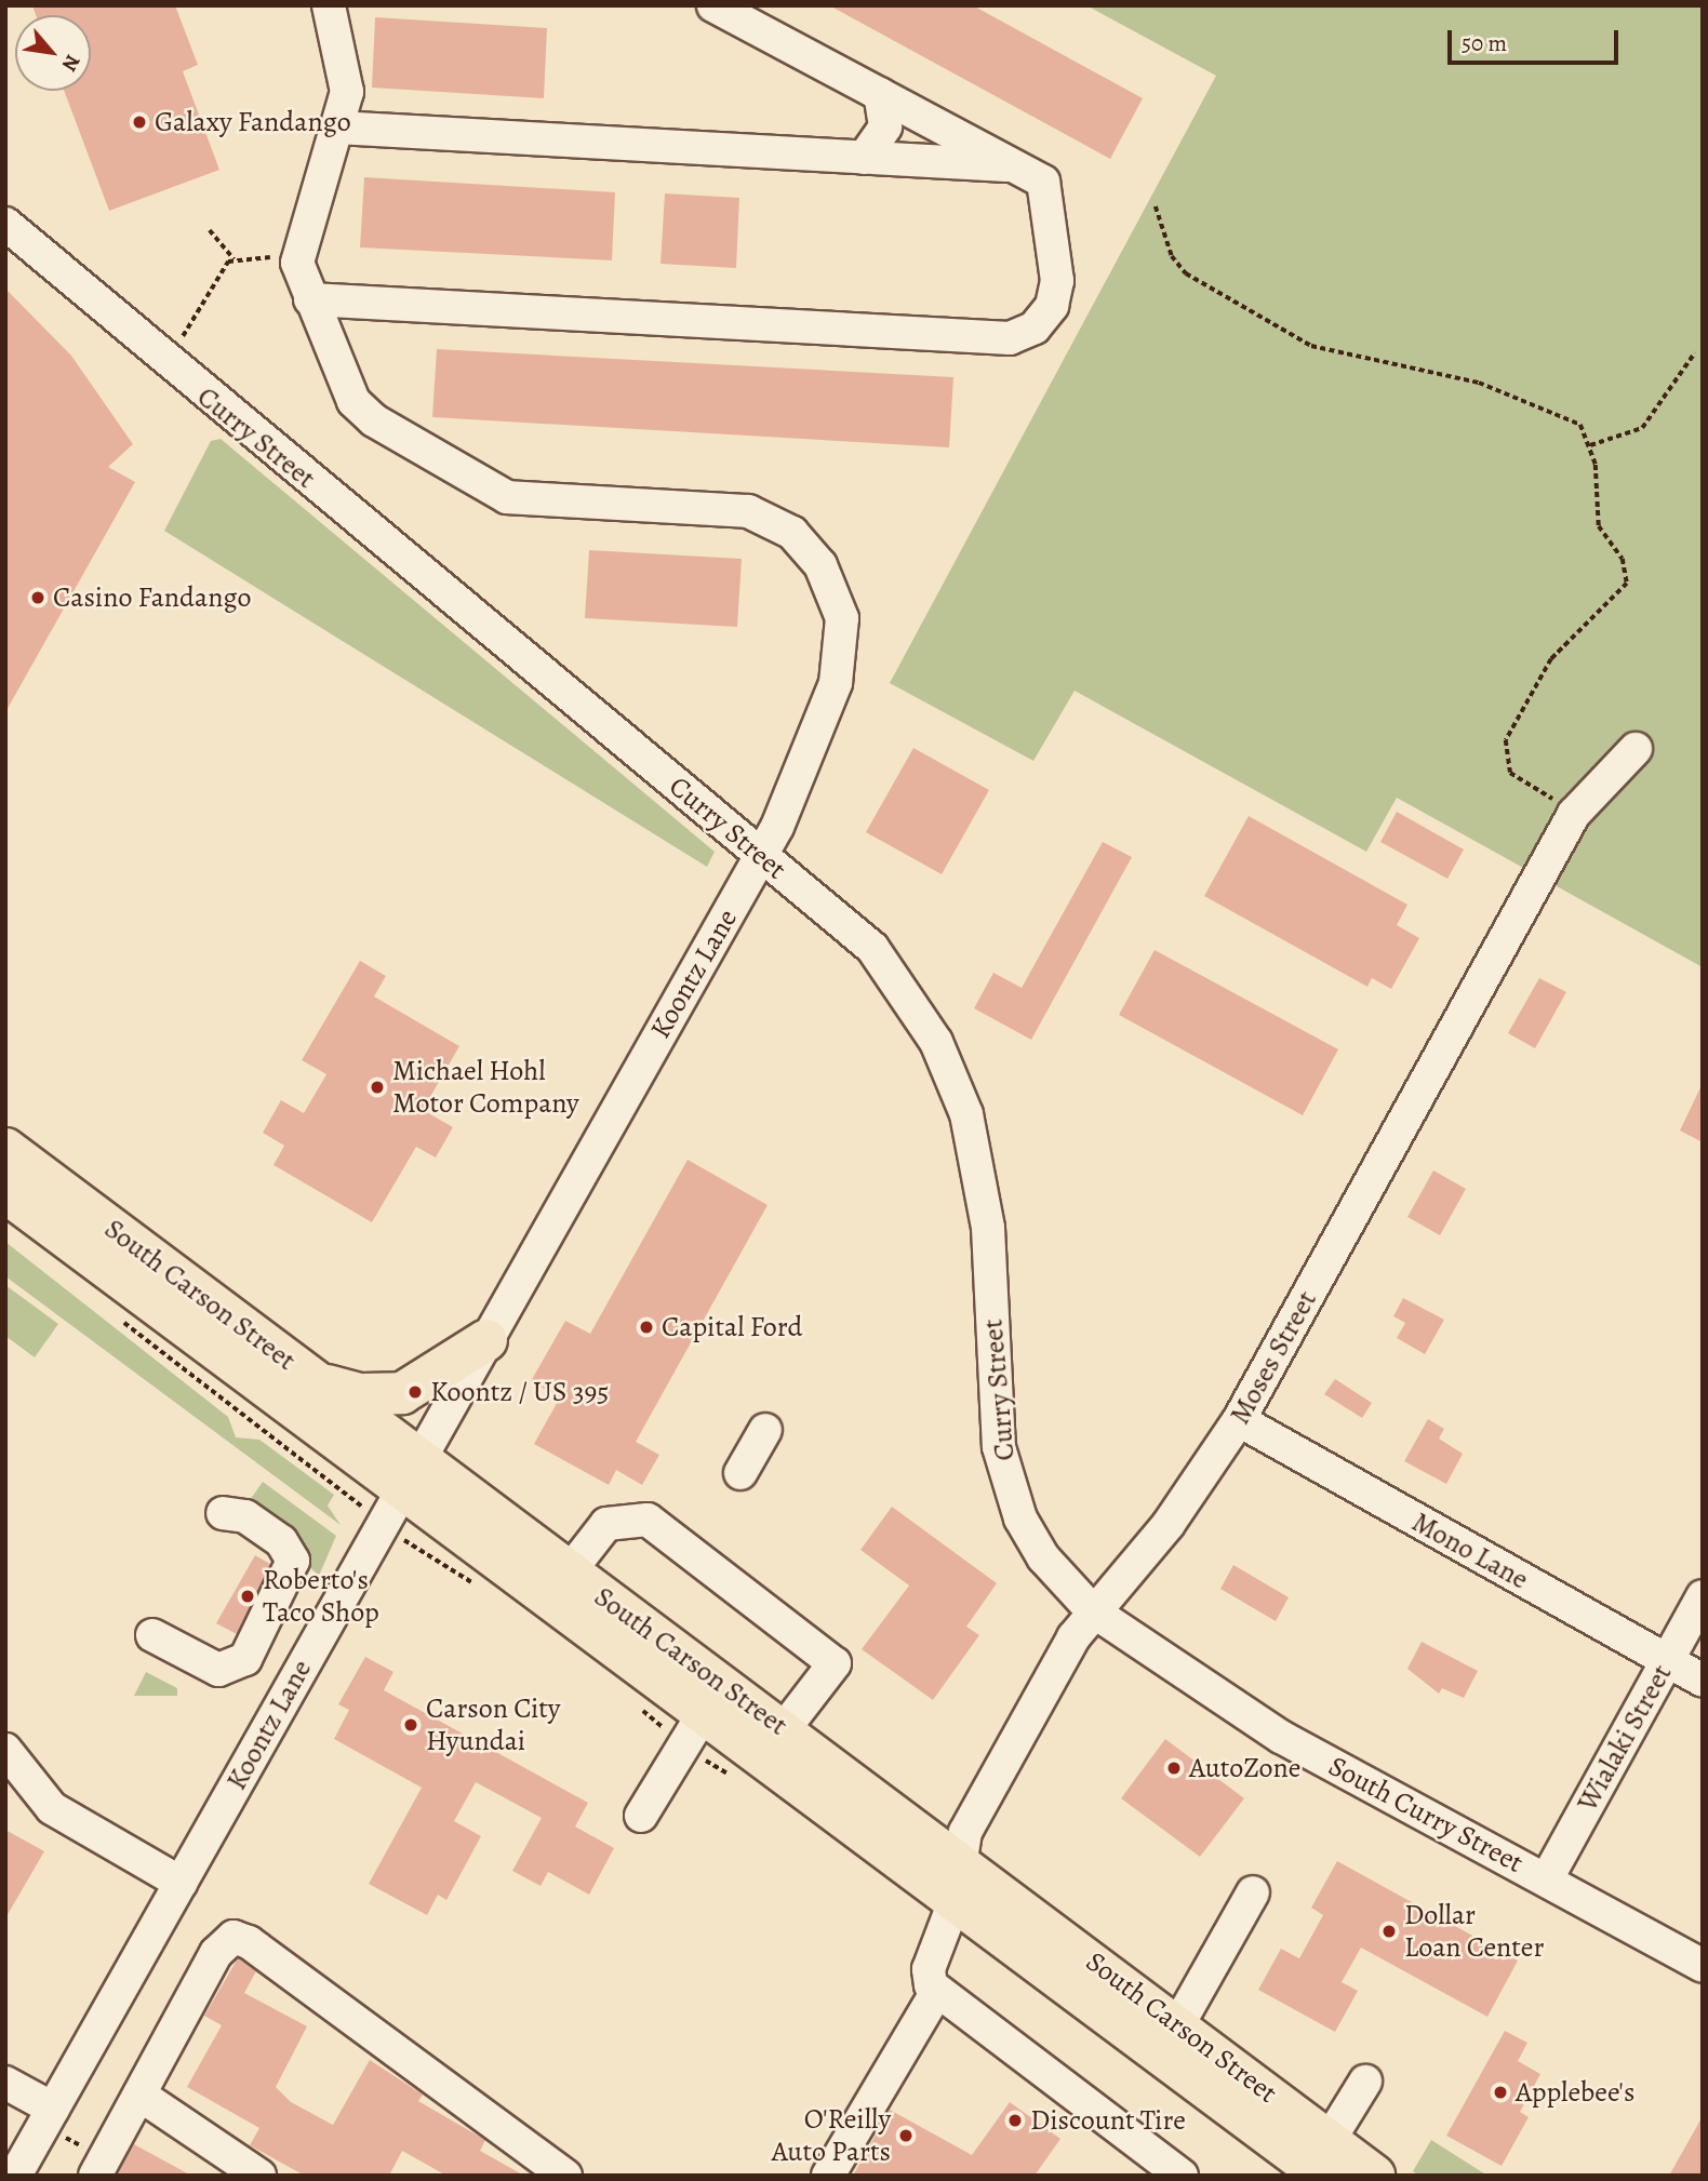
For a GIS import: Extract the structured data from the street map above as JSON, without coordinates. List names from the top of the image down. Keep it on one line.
{"streets":{"main road":["South Carson Street"],"street":["Curry Street","Koontz Lane","Moses Street","Mono Lane","Wialaki Street","South Curry Street"]},"crossings":[["Curry Street","Koontz Lane"],["Curry Street","South Curry Street"],["Koontz Lane","South Carson Street"],["South Carson Street","Moses Street"],["Moses Street","Mono Lane"],["Moses Street","South Curry Street"],["Mono Lane","Wialaki Street"],["Wialaki Street","South Curry Street"]],"places":["Galaxy Fandango","Casino Fandango","Michael Hohl Motor Company","Capital Ford","Koontz / US 395","Roberto's Taco Shop","Carson City Hyundai","AutoZone","Dollar Loan Center","Applebee's","Discount Tire","O'Reilly Auto Parts"],"scale_bar":"50 m","north":"bottom right"}
